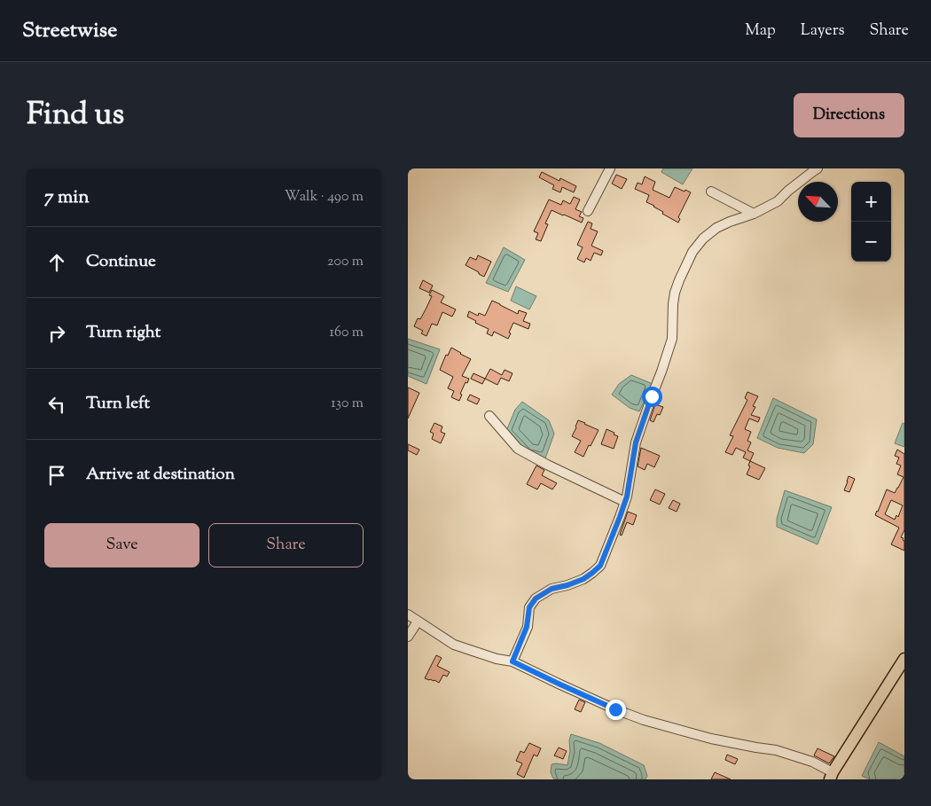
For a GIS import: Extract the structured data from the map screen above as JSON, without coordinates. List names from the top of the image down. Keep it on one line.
{"north":"top left","page":{"header":"Streetwise","nav":["Map","Layers","Share"],"title":"Find us","buttons":["Directions",["Save","Share"]],"heading":["7 min","Walk · 490 m"],"map_buttons":["+","−"],"list":[["Continue","200 m"],["Turn right","160 m"],["Turn left","130 m"],"Arrive at destination"]}}
